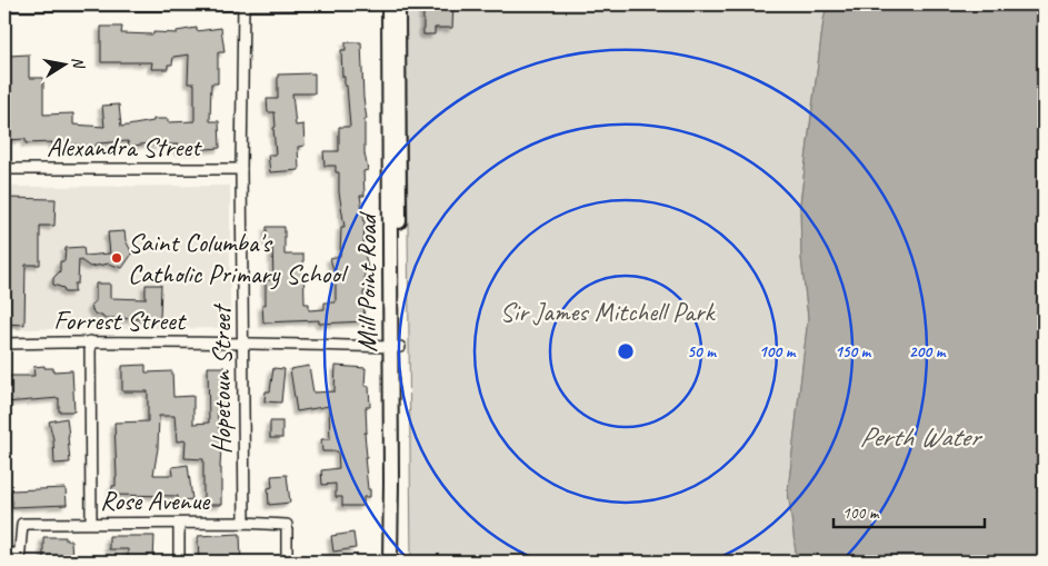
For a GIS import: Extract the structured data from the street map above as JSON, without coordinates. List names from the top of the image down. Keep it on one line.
{"streets":{"main road":["Mill Point Road"],"street":["Alexandra Street","Forrest Street","Hopetoun Street","Rose Avenue"]},"crossings":[["Alexandra Street","Hopetoun Street"],["Mill Point Road","Forrest Street"],["Forrest Street","Hopetoun Street"],["Hopetoun Street","Rose Avenue"]],"water":["Perth Water"],"parks":["Sir James Mitchell Park"],"places":["Saint Columba's Catholic Primary School"],"scale_bar":"100 m","north":"right","rings":["50 m","100 m","150 m","200 m"]}
